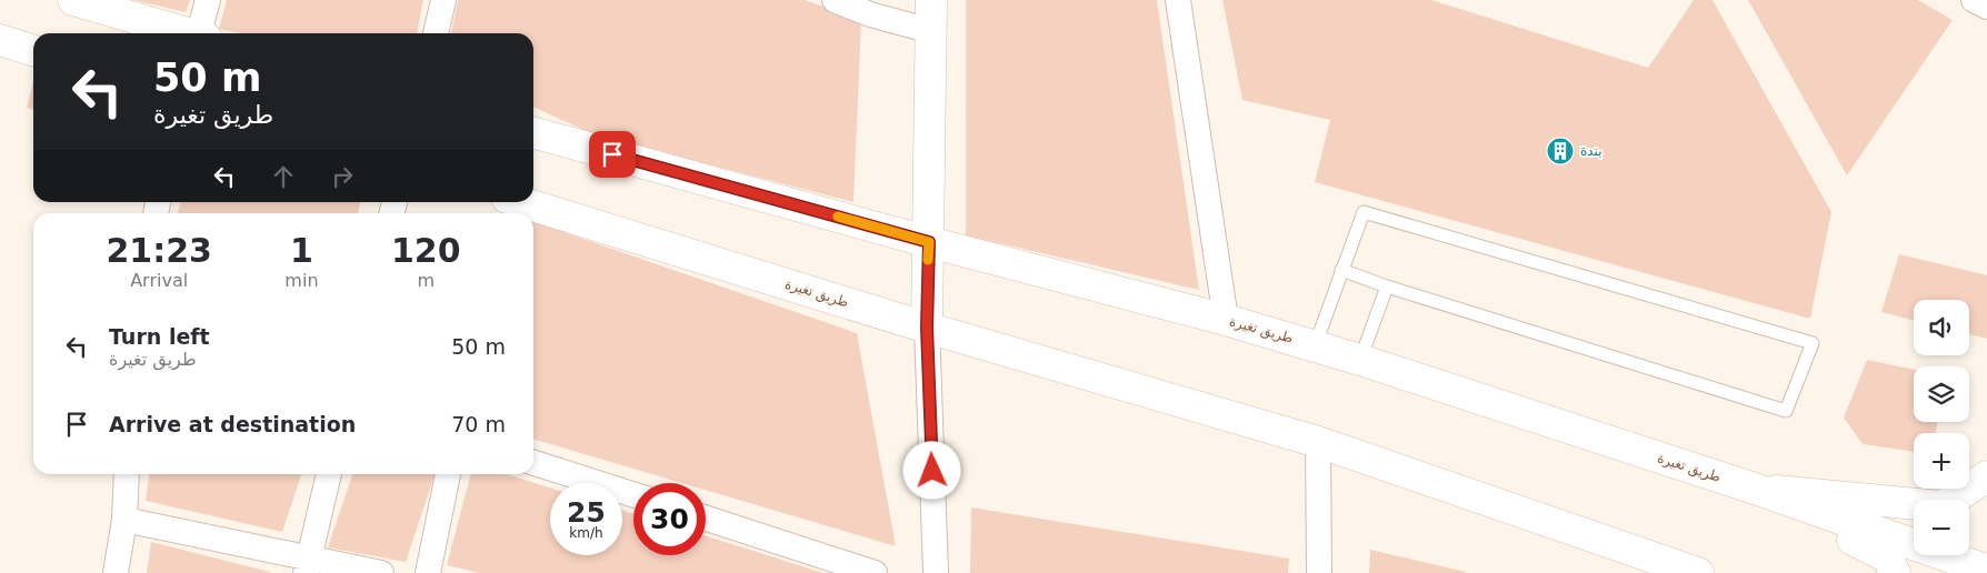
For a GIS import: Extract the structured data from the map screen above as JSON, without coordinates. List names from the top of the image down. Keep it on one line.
{"streets":{"main road":["طريق تغيرة"]},"places":{"building":["بندة"]},"page":{"turn":["50 m","طريق تغيرة"],"eta":["21:23","Arrival","1","min","120","m"],"map_buttons":["+","−"],"list":[{"name":"Turn left","note":"طريق تغيرة","value":"50 m"},{"name":"Arrive at destination","value":"70 m"}],"speed":"25 km/h","limit":"30"}}
